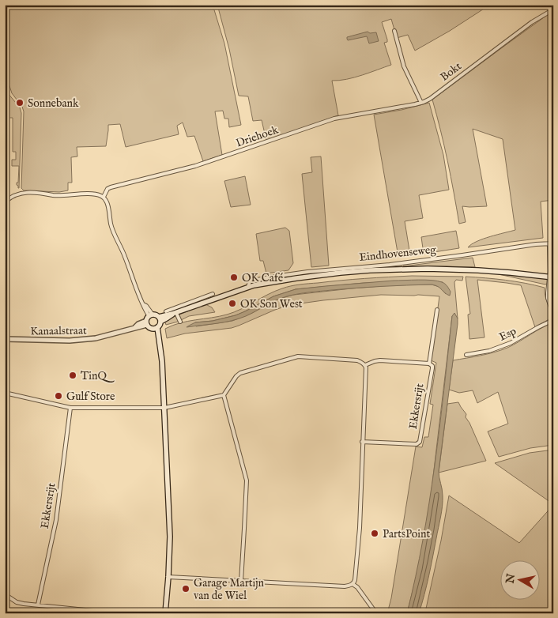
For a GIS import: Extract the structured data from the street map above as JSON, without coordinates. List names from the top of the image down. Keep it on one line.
{"streets":{"main road":["Eindhovenseweg"],"street":["Bokt","Driehoek","Kanaalstraat","Esp","Ekkersrijt"]},"crossings":[["Bokt","Driehoek"],["Eindhovenseweg","Kanaalstraat"]],"places":["Sonnebank","OK Café","OK Son West","TinQ","Gulf Store","PartsPoint","Garage Martijn van de Wiel"],"north":"left"}
